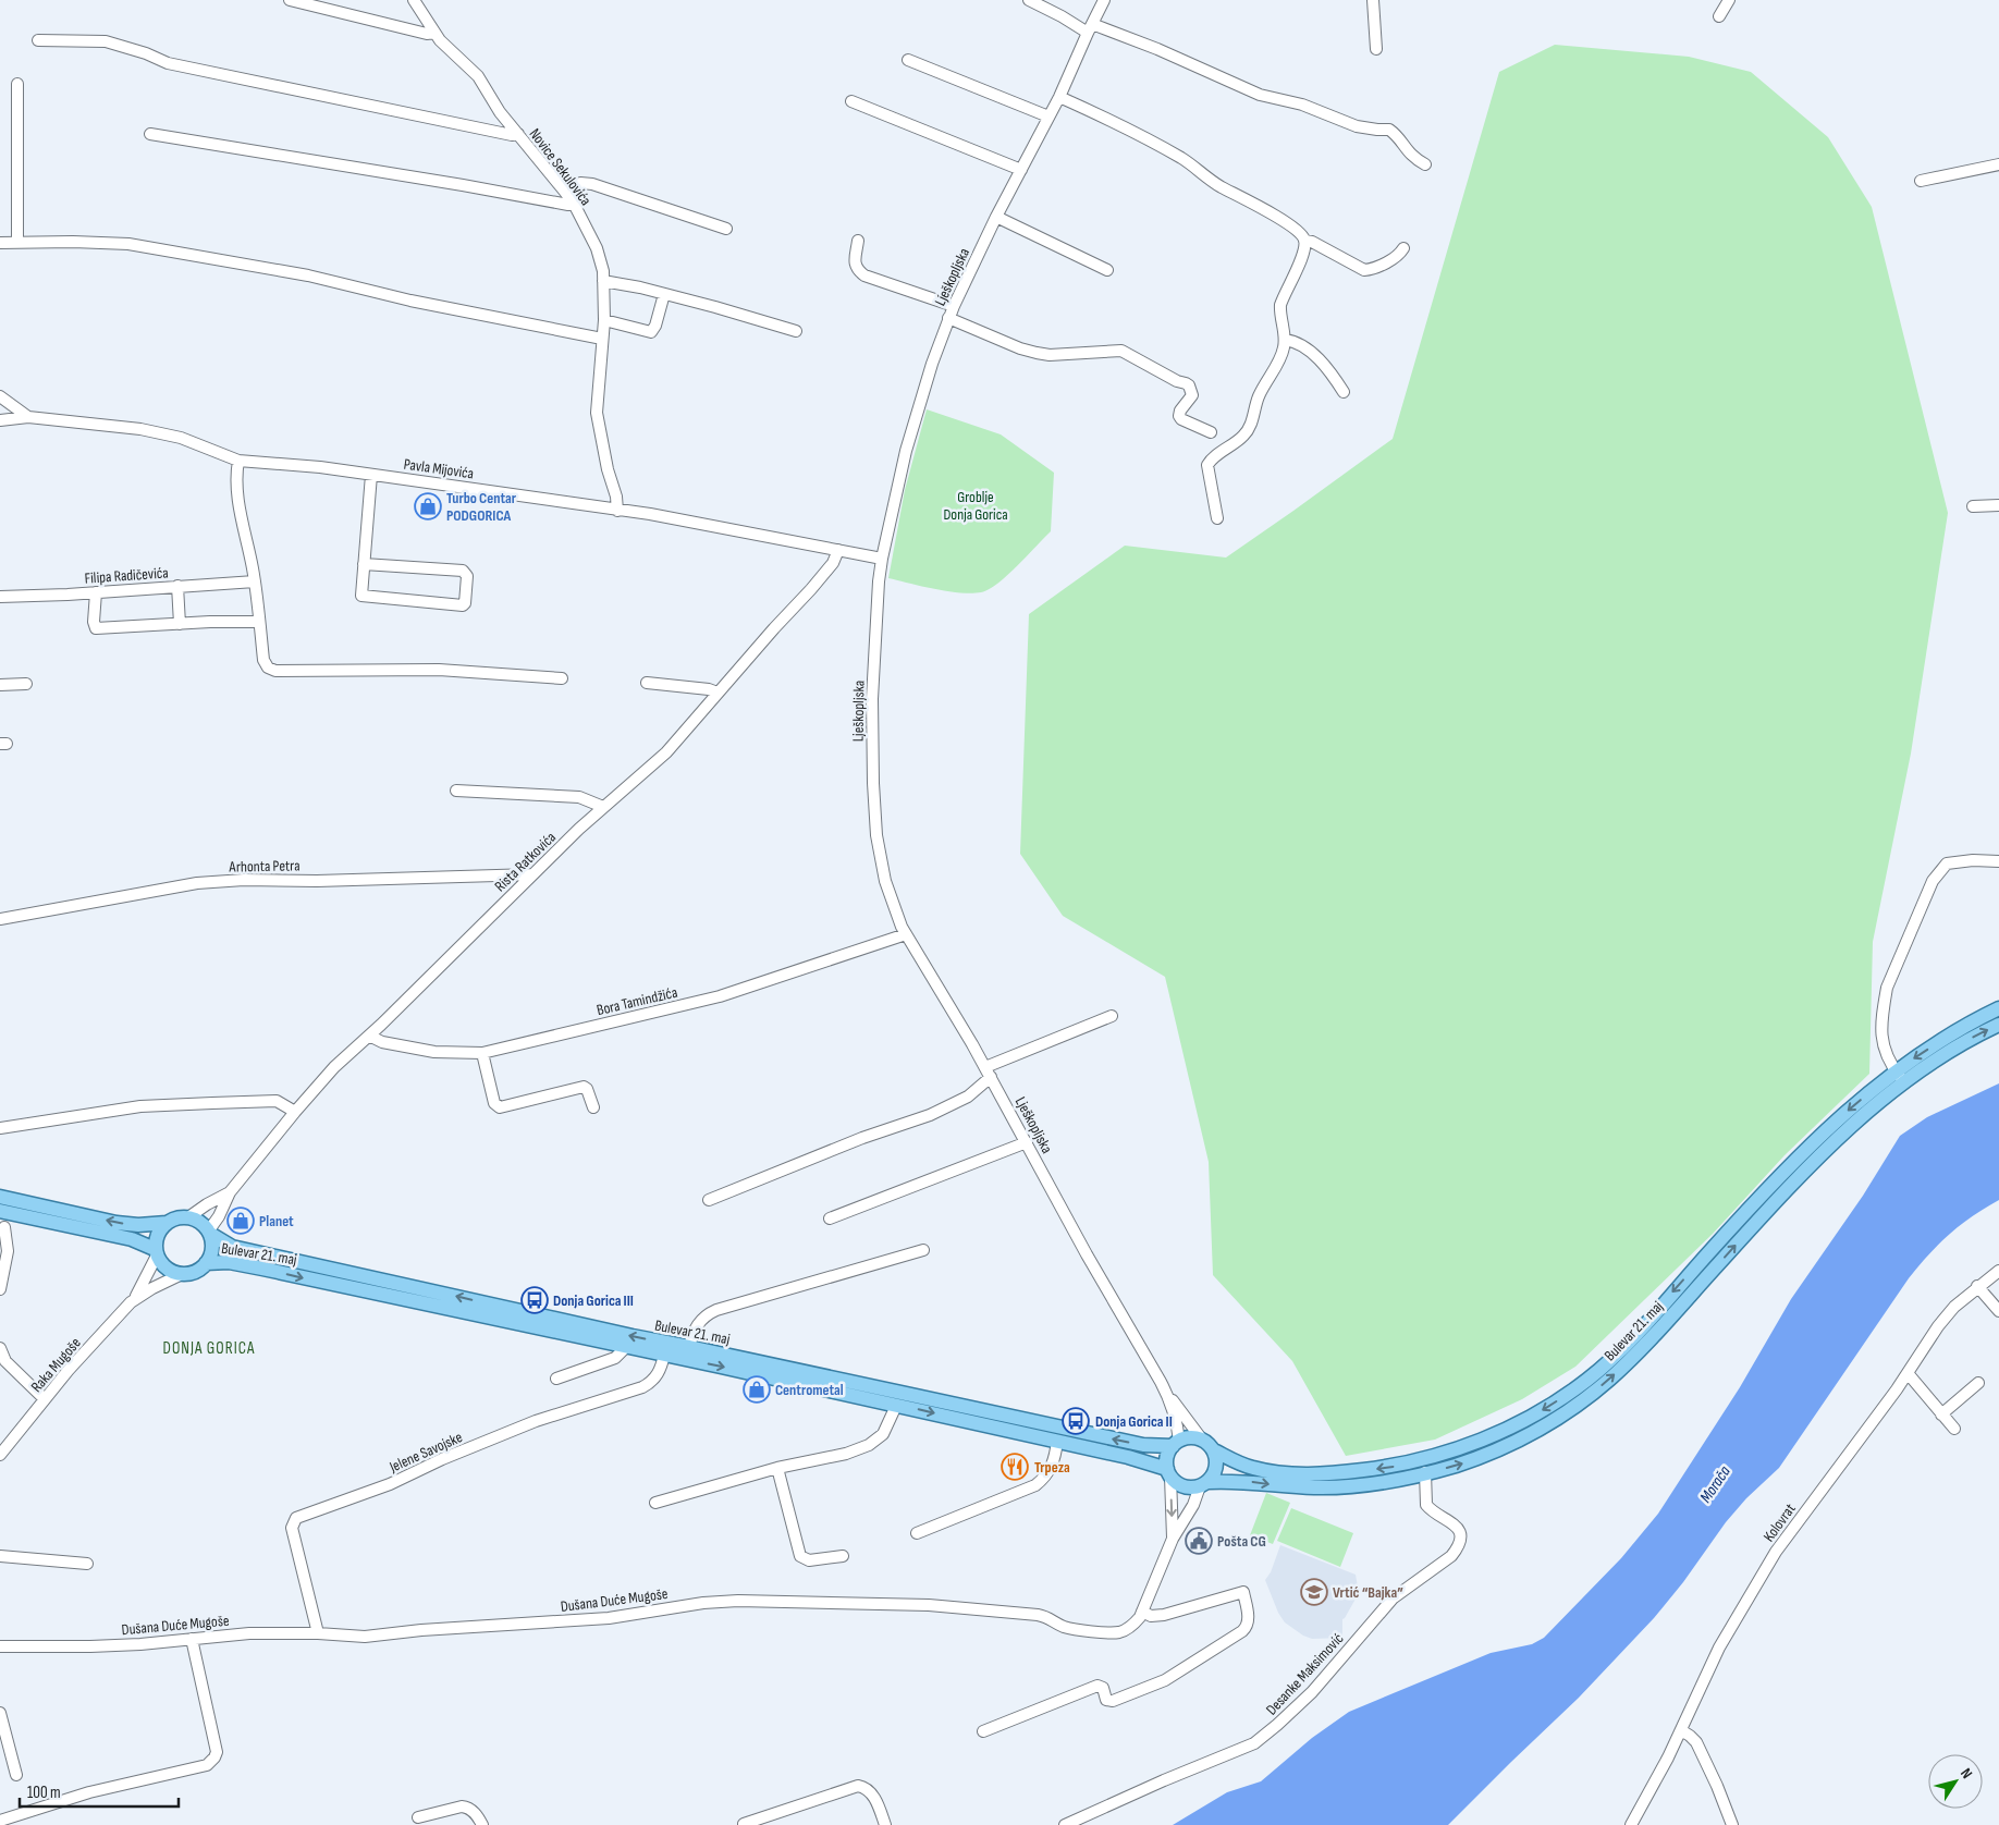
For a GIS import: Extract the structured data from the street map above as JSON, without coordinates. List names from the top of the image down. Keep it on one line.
{"streets":{"main road":["Bulevar 21. maj"],"street":["Novice Sekulovića","Lješkopljska","Pavla Mijovića","Filipa Radičevića","Rista Ratkovića","Arhonta Petra","Bora Tamindžića","Raka Mugoše","Jelene Savojske","Kolovrat","Dušana Duće Mugoše","Desanke Maksimović"]},"crossings":[["Novice Sekulovića","Pavla Mijovića"],["Lješkopljska","Pavla Mijovića"],["Lješkopljska","Bora Tamindžića"],["Lješkopljska","Bulevar 21. maj"],["Lješkopljska","Dušana Duće Mugoše"],["Pavla Mijovića","Rista Ratkovića"],["Rista Ratkovića","Arhonta Petra"],["Rista Ratkovića","Bora Tamindžića"],["Rista Ratkovića","Bulevar 21. maj"],["Rista Ratkovića","Raka Mugoše"],["Bulevar 21. maj","Raka Mugoše"],["Bulevar 21. maj","Jelene Savojske"],["Bulevar 21. maj","Dušana Duće Mugoše"],["Bulevar 21. maj","Desanke Maksimović"],["Jelene Savojske","Dušana Duće Mugoše"]],"districts":["DONJA GORICA"],"water":["Morača"],"parks":["Groblje Donja Gorica"],"places":{"shop":["Turbo Centar PODGORICA","Planet","Centrometal"],"bus stop":["Donja Gorica III","Donja Gorica II"],"restaurant":["Trpeza"],"public building":["Pošta CG"],"school or university":["Vrtić “Bajka”"]},"scale_bar":"100 m","north":"top right"}
